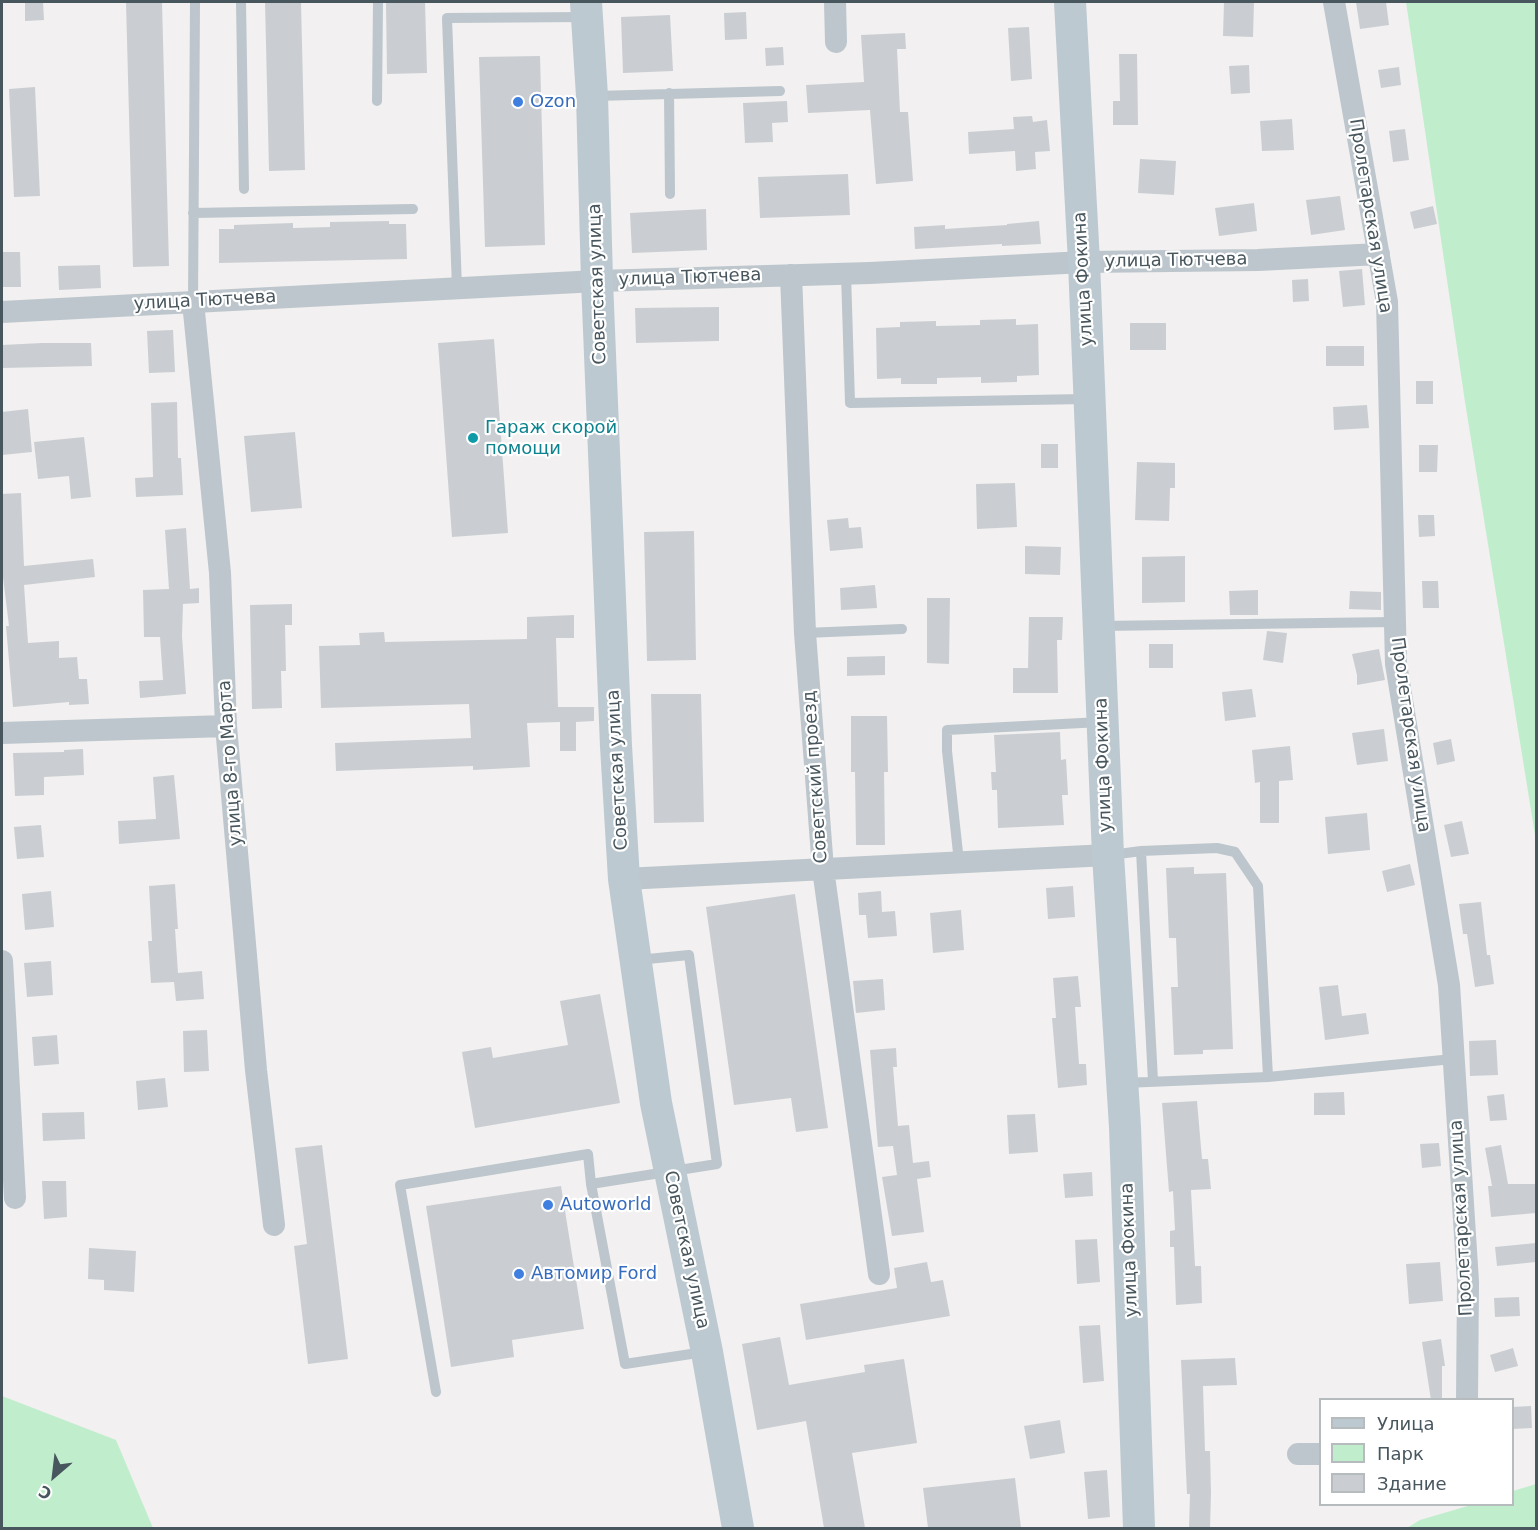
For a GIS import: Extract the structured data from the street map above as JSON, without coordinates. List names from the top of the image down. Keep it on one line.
{"streets":{"main road":["улица Фокина","Советская улица"],"street":["Пролетарская улица","улица Тютчева","улица 8-го Марта","Советский проезд"]},"crossings":[["Пролетарская улица","улица Тютчева"],["улица Тютчева","улица Фокина"],["улица Тютчева","Советская улица"],["улица Тютчева","улица 8-го Марта"],["улица Тютчева","Советский проезд"]],"places":["Ozon","Гараж скорой помощи","Autoworld","Автомир Ford"],"legend":["Улица","Парк","Здание"],"north":"bottom left"}
